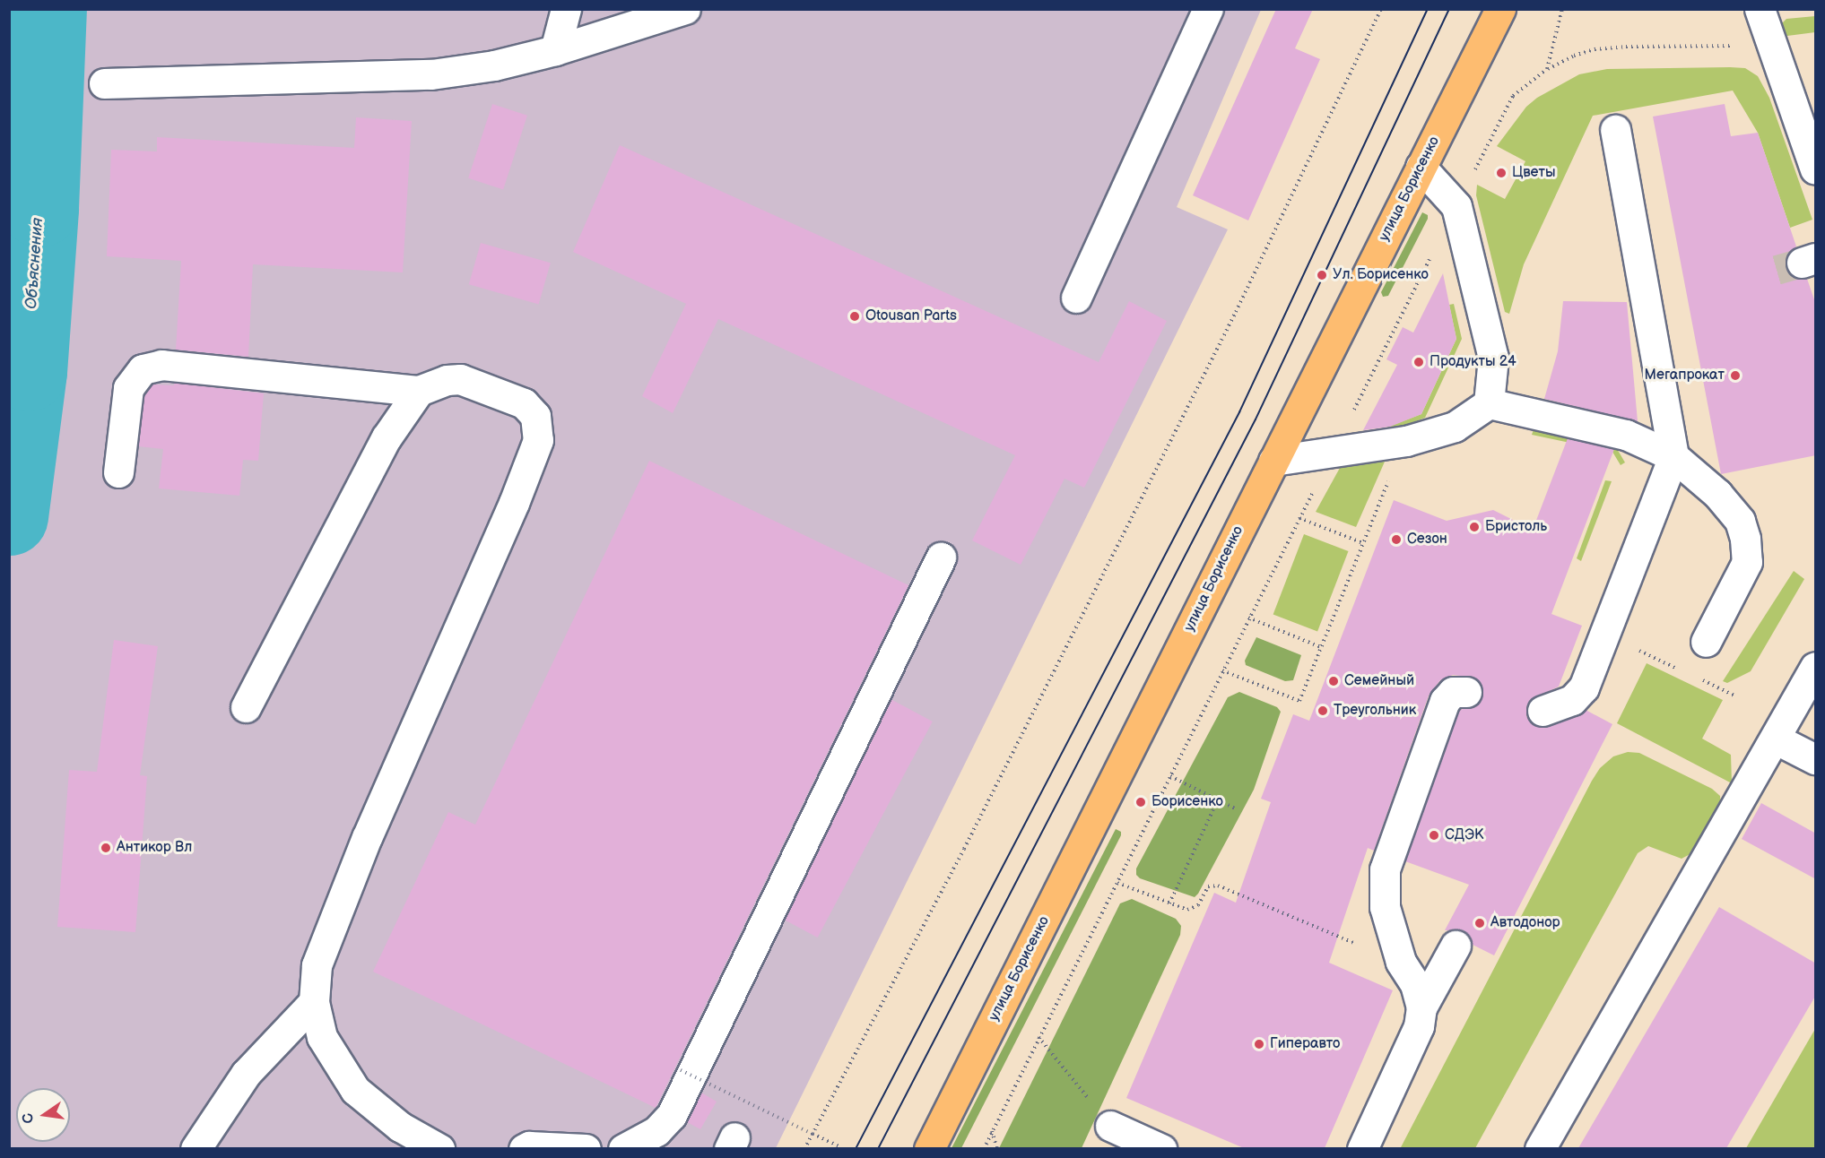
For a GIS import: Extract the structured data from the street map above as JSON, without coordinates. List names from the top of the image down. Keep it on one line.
{"streets":{"main road":["улица Борисенко"]},"water":["Объяснения"],"places":["Цветы","Ул. Борисенко","Otousan Parts","Продукты 24","Мегапрокат","Бристоль","Сезон","Семейный","Треугольник","Борисенко","СДЭК","Антикор Вл","Автодонор","Гиперавто"],"north":"left"}
